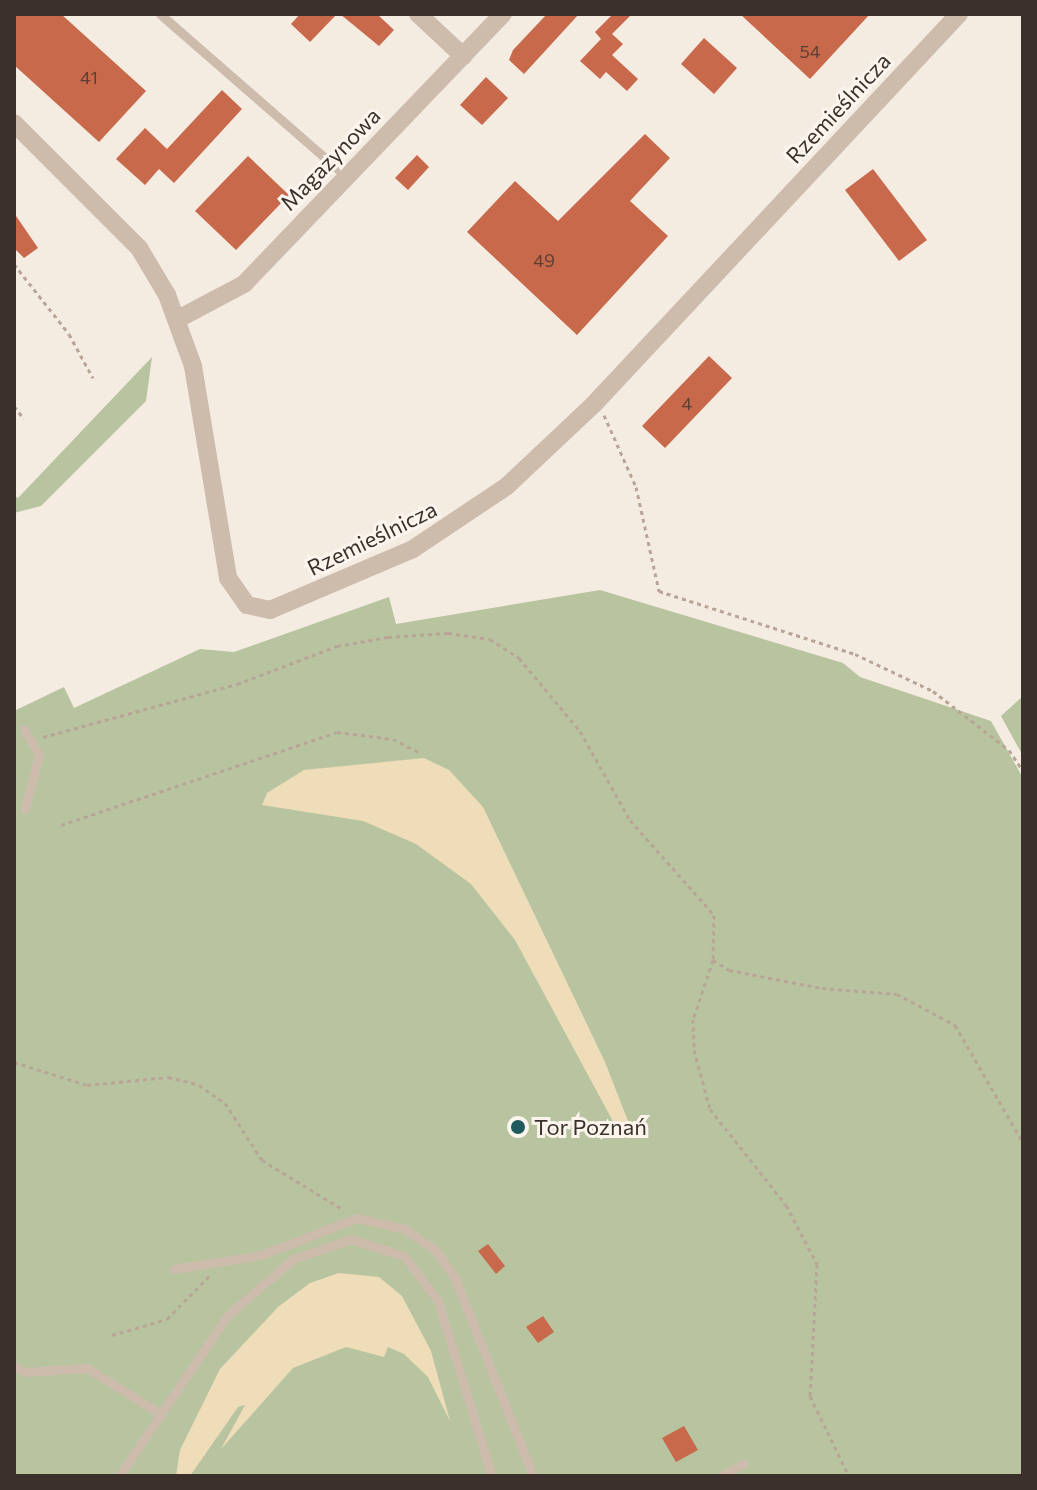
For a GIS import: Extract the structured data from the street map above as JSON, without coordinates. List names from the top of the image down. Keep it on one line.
{"streets":{"street":["Rzemieślnicza","Magazynowa"]},"crossings":[["Rzemieślnicza","Magazynowa"]],"places":["Tor Poznań"],"house_numbers":["54","41","49","4"]}
